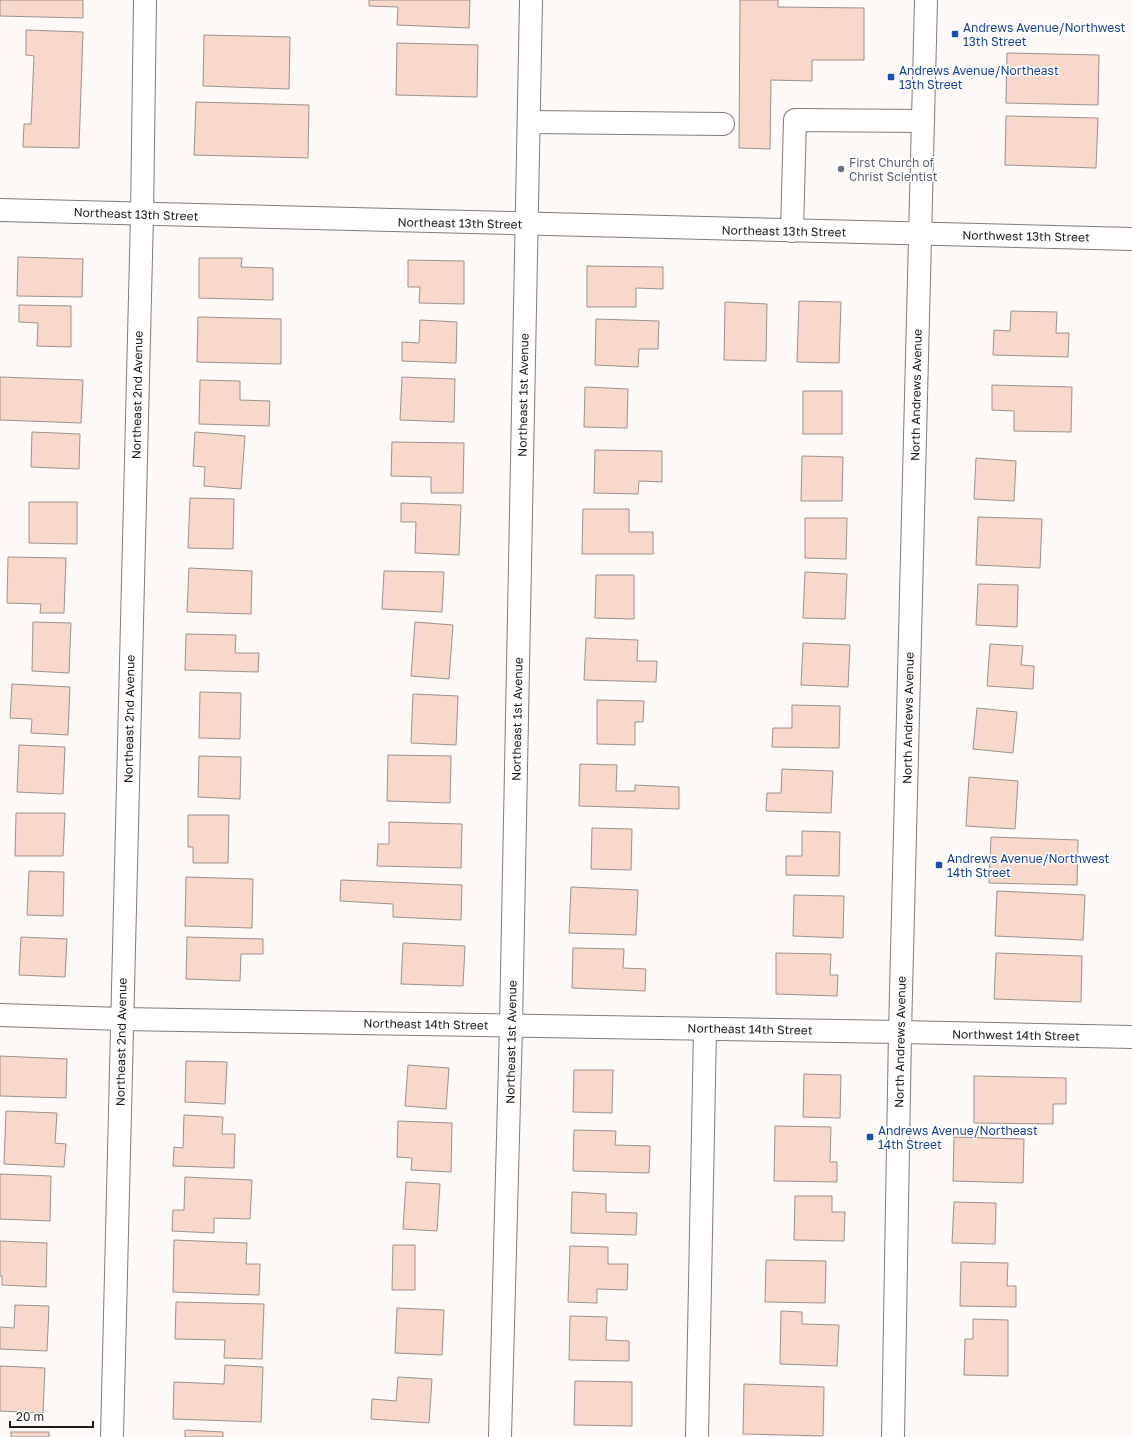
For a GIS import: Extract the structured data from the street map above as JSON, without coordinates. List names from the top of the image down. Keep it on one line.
{"streets":{"street":["Northeast 13th Street","Northwest 13th Street","Northeast 2nd Avenue","Northeast 1st Avenue","North Andrews Avenue","Northeast 14th Street","Northwest 14th Street"]},"crossings":[["Northeast 13th Street","Northwest 13th Street"],["Northeast 13th Street","Northeast 2nd Avenue"],["Northeast 13th Street","Northeast 1st Avenue"],["Northeast 13th Street","North Andrews Avenue"],["Northwest 13th Street","North Andrews Avenue"],["Northeast 2nd Avenue","Northeast 14th Street"],["Northeast 1st Avenue","Northeast 14th Street"],["North Andrews Avenue","Northeast 14th Street"],["North Andrews Avenue","Northwest 14th Street"],["Northeast 14th Street","Northwest 14th Street"]],"places":{"transit":["Andrews Avenue/Northwest 13th Street","Andrews Avenue/Northeast 13th Street","Andrews Avenue/Northwest 14th Street","Andrews Avenue/Northeast 14th Street"],"other":["First Church of Christ Scientist"]},"scale_bar":"20 m"}
